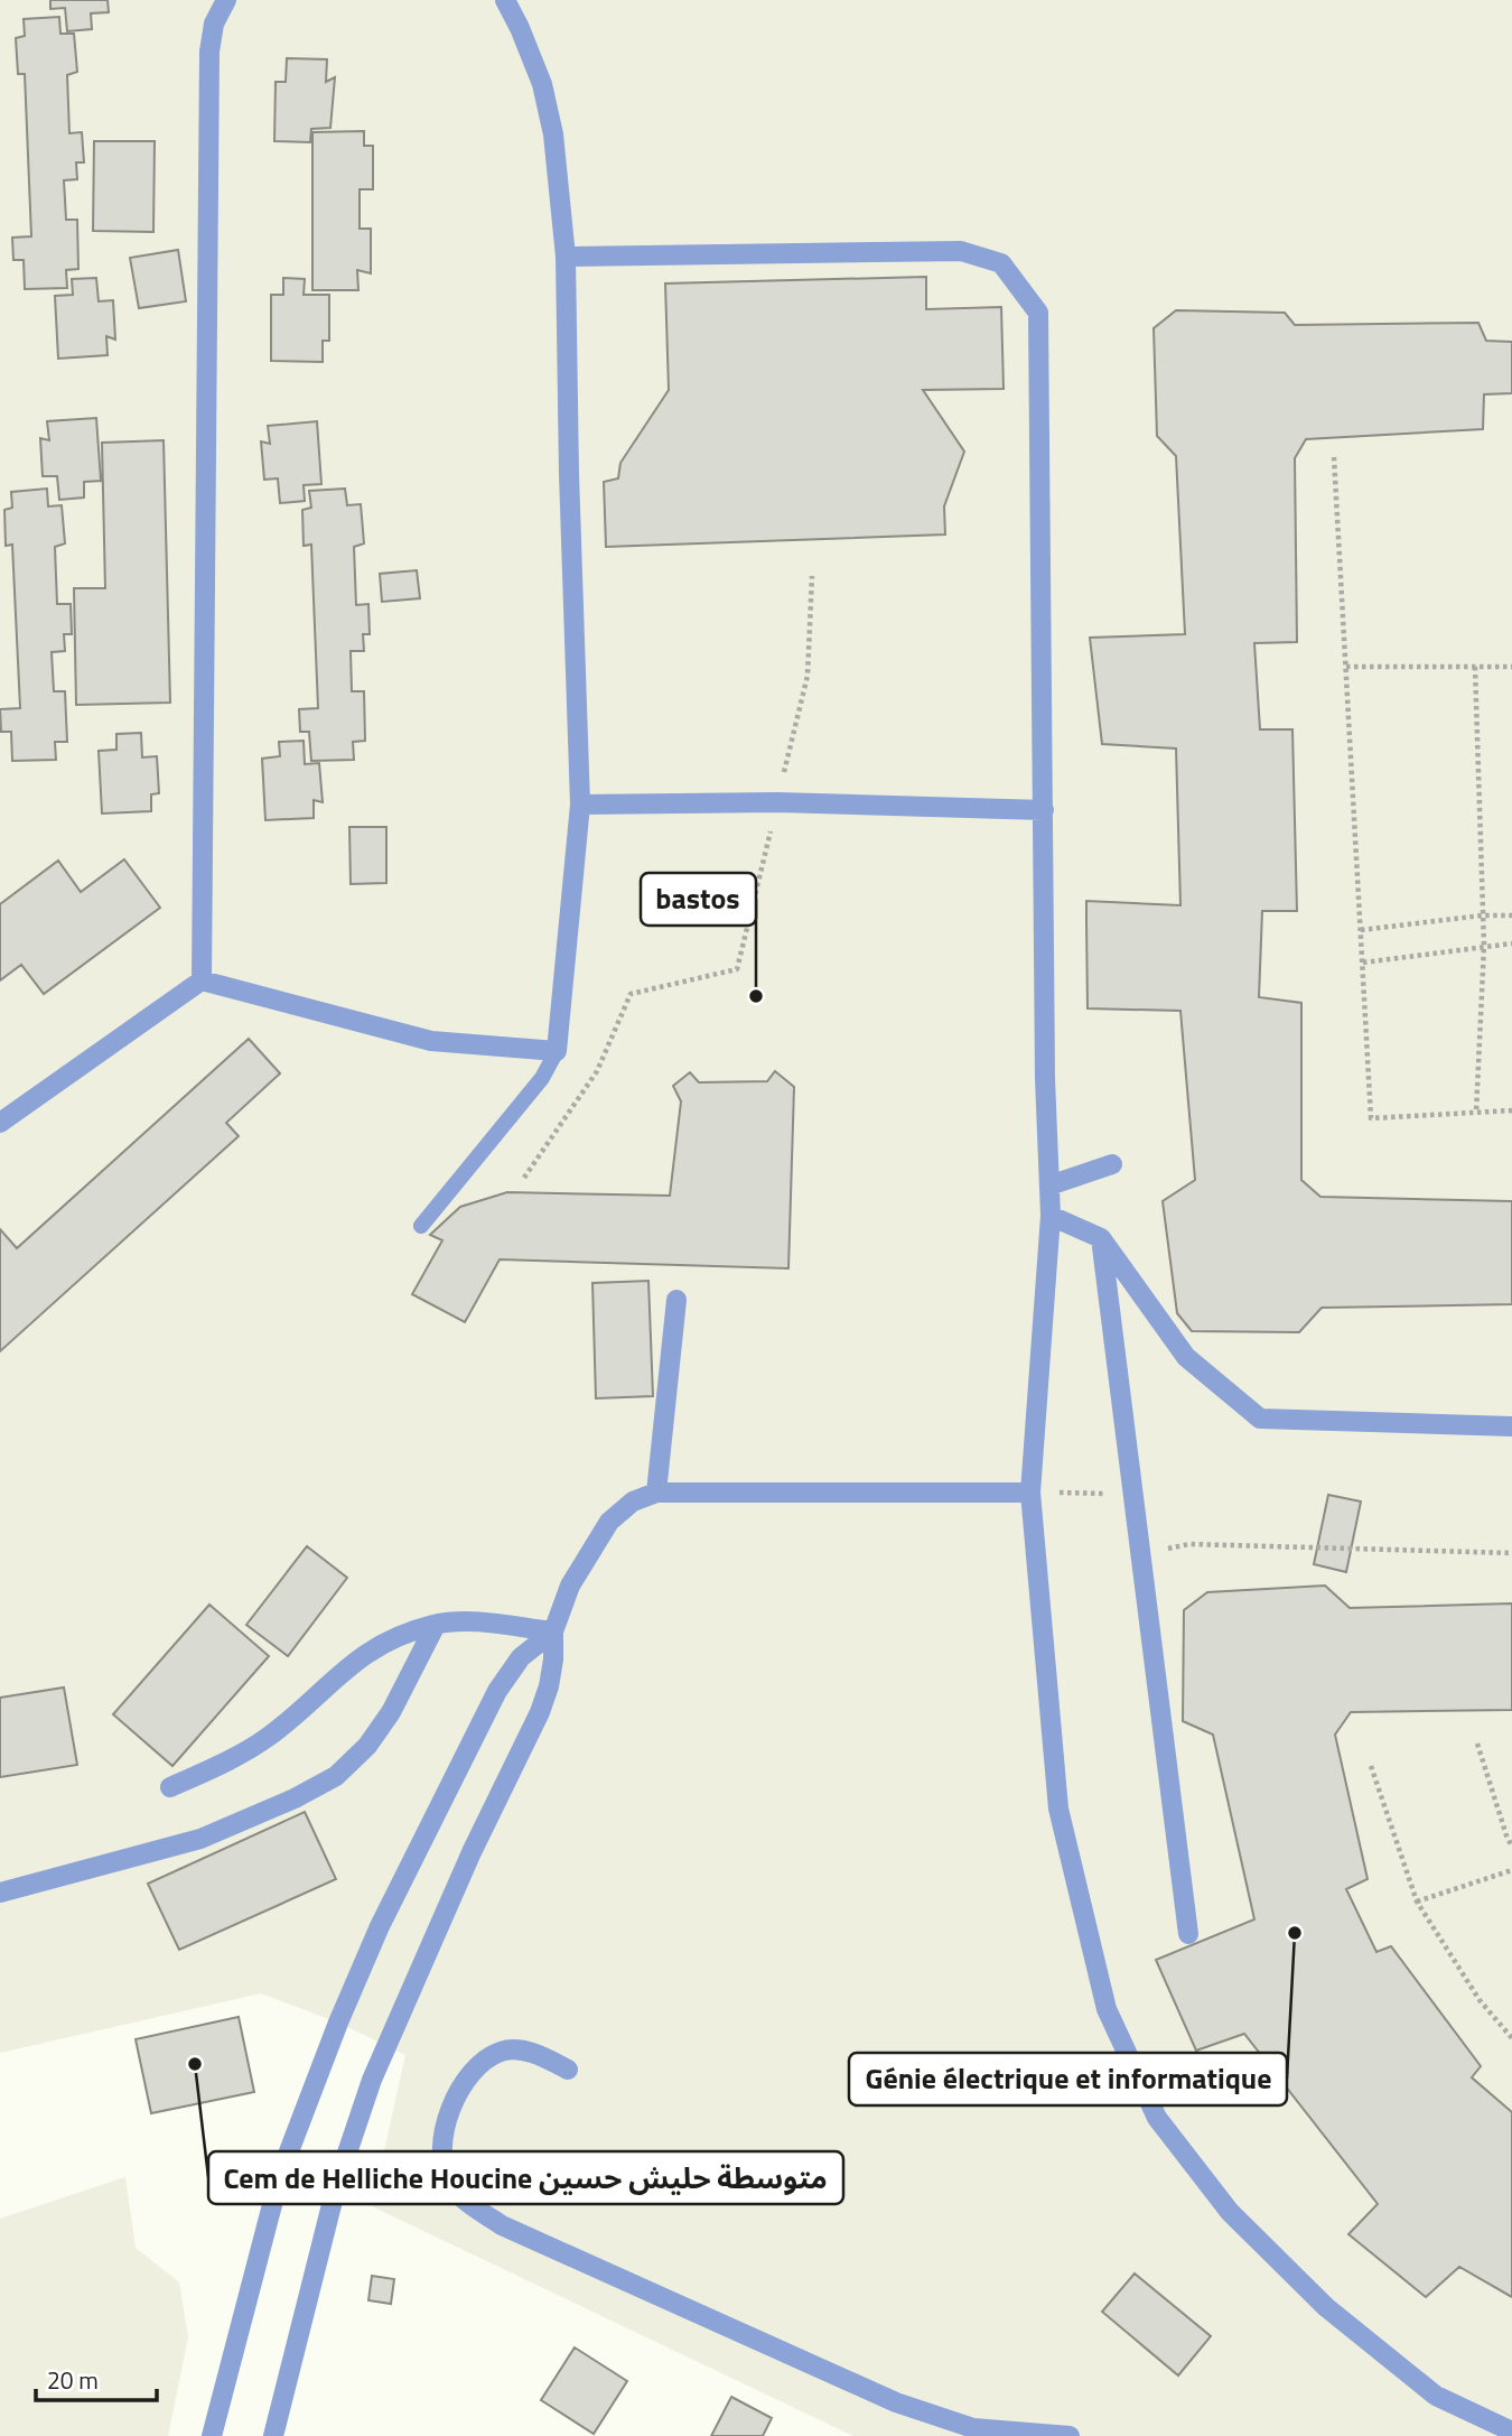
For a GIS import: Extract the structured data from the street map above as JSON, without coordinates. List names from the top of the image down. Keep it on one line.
{"places":["bastos","Génie électrique et informatique","Cem de Helliche Houcine متوسطة حليش حسين"],"scale_bar":"20 m"}
